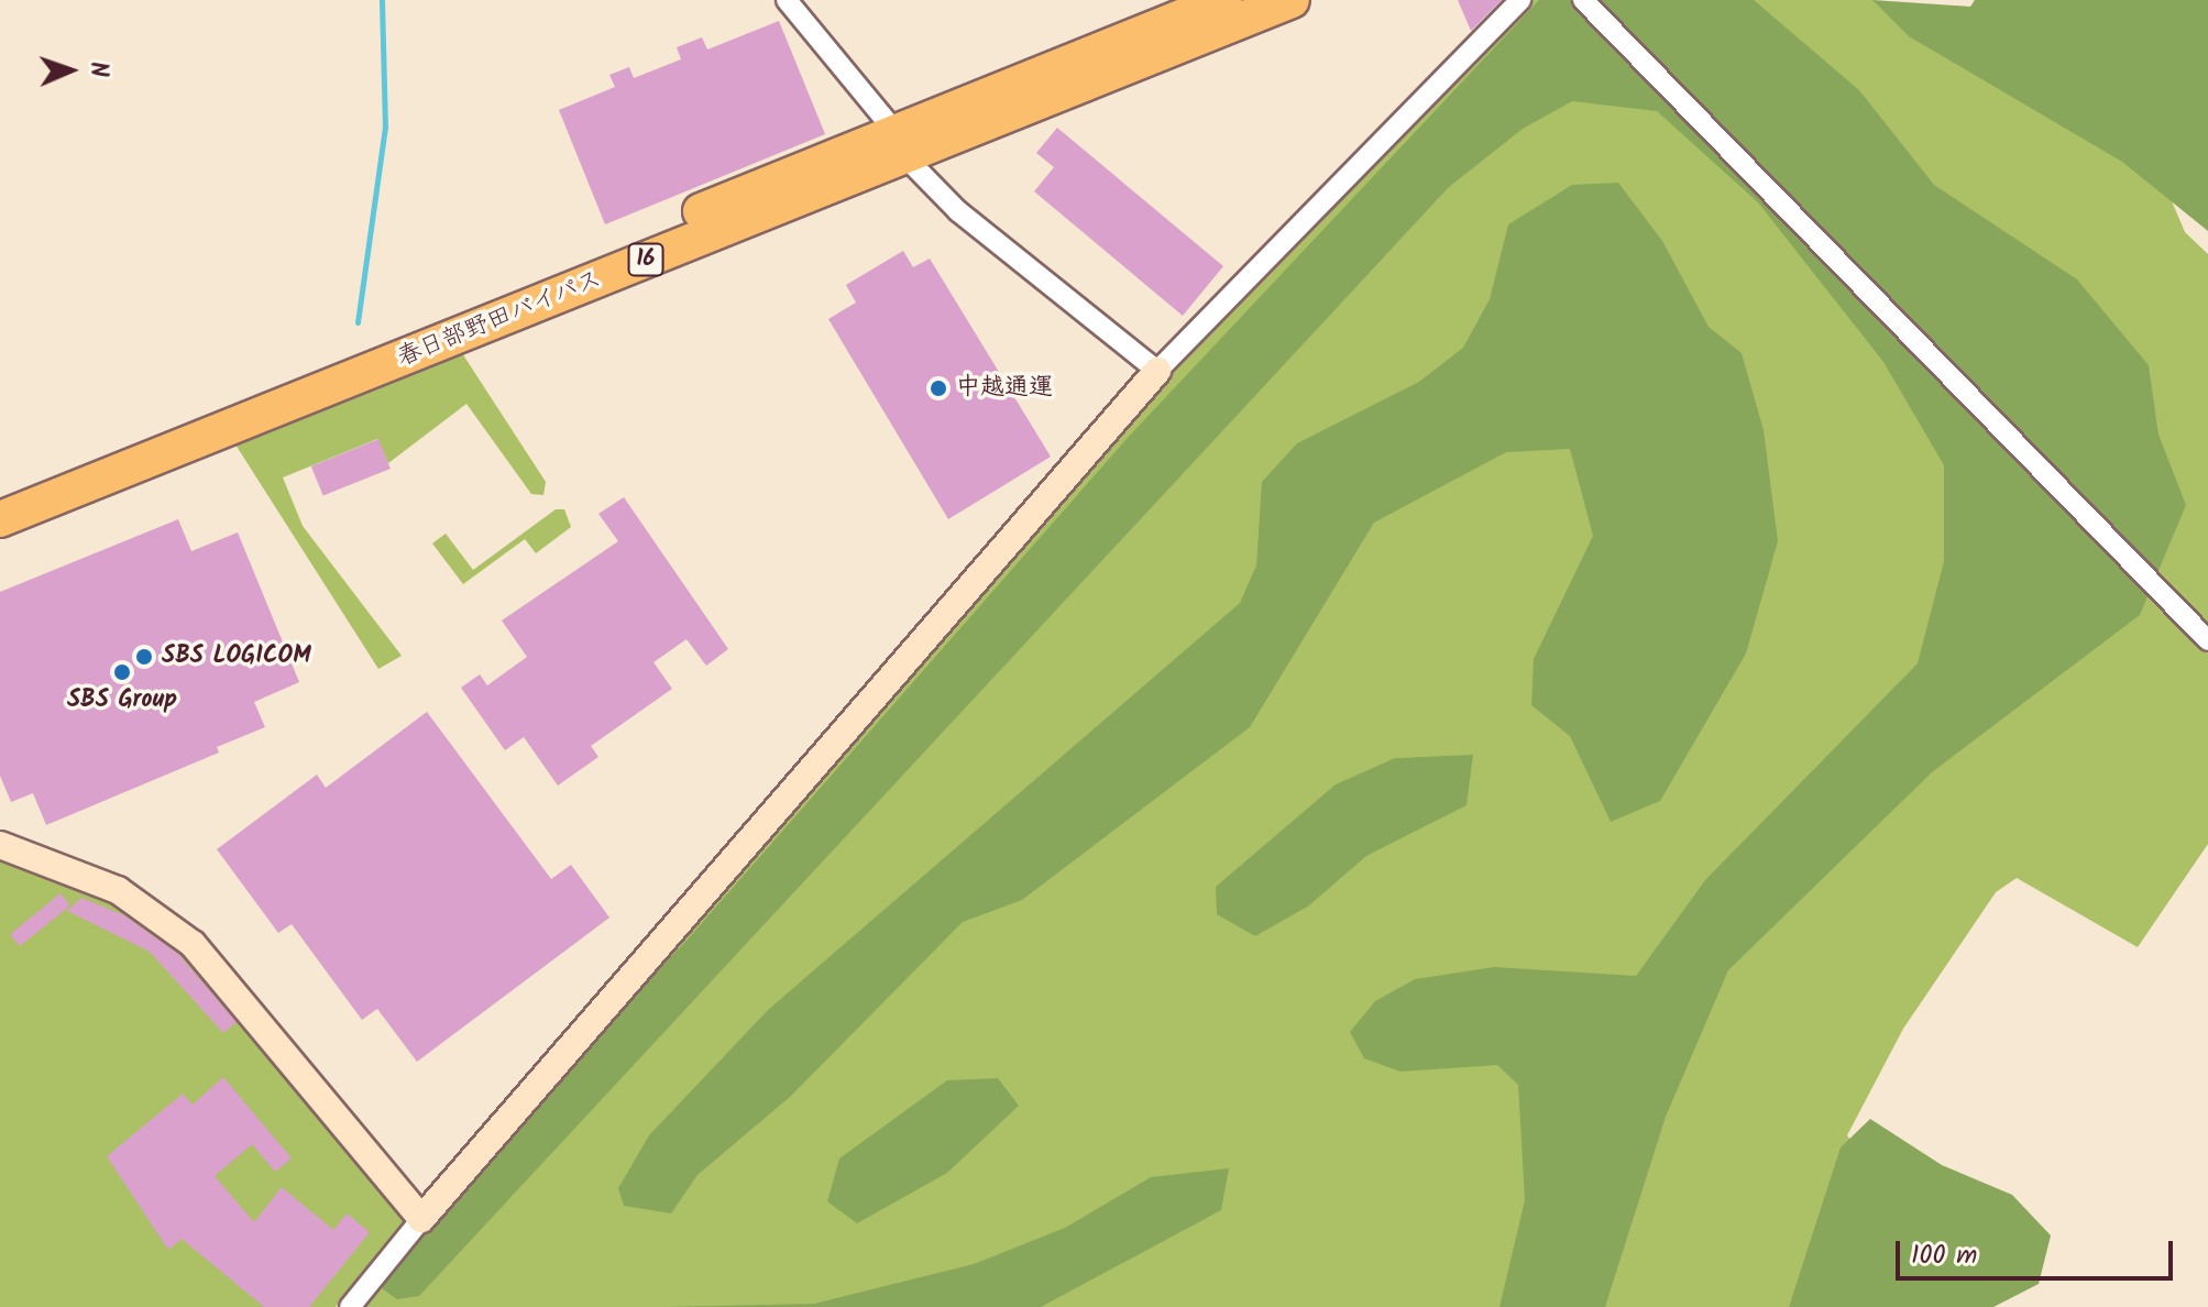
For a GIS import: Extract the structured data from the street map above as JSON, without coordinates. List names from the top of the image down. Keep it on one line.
{"streets":{"highway":["16","春日部野田バイパス"]},"places":["中越通運","SBS LOGICOM","SBS Group"],"scale_bar":"100 m","north":"right"}
